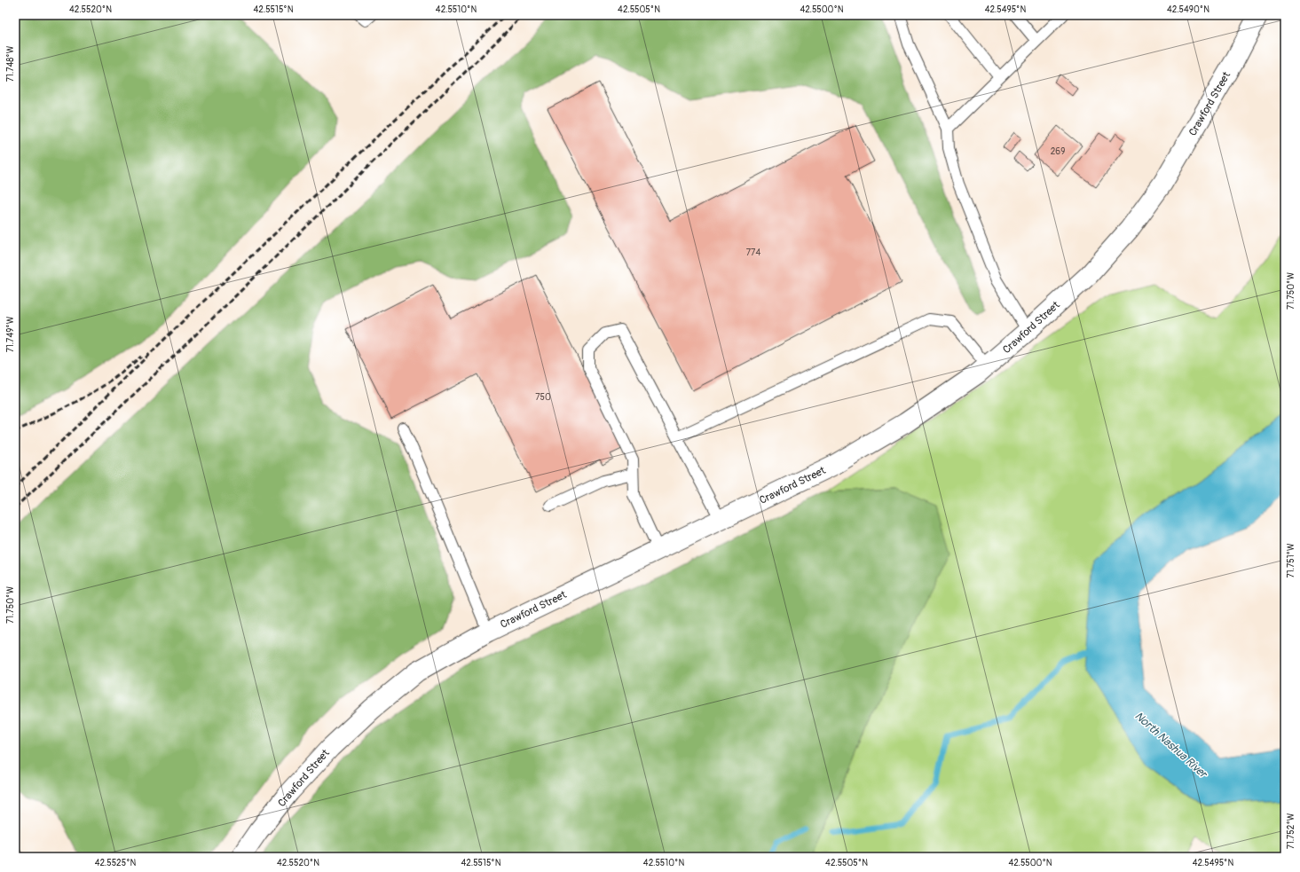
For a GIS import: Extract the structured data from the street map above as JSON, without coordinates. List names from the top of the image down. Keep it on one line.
{"streets":{"main road":["Crawford Street"]},"water":["North Nashua River"],"house_numbers":["269","774","750"],"coordinates":["42.5520°N","42.5515°N","42.5510°N","42.5505°N","42.5500°N","42.5495°N","42.5490°N","71.748°W","71.750°W","71.749°W","71.751°W","71.752°W","42.5525°N"]}
